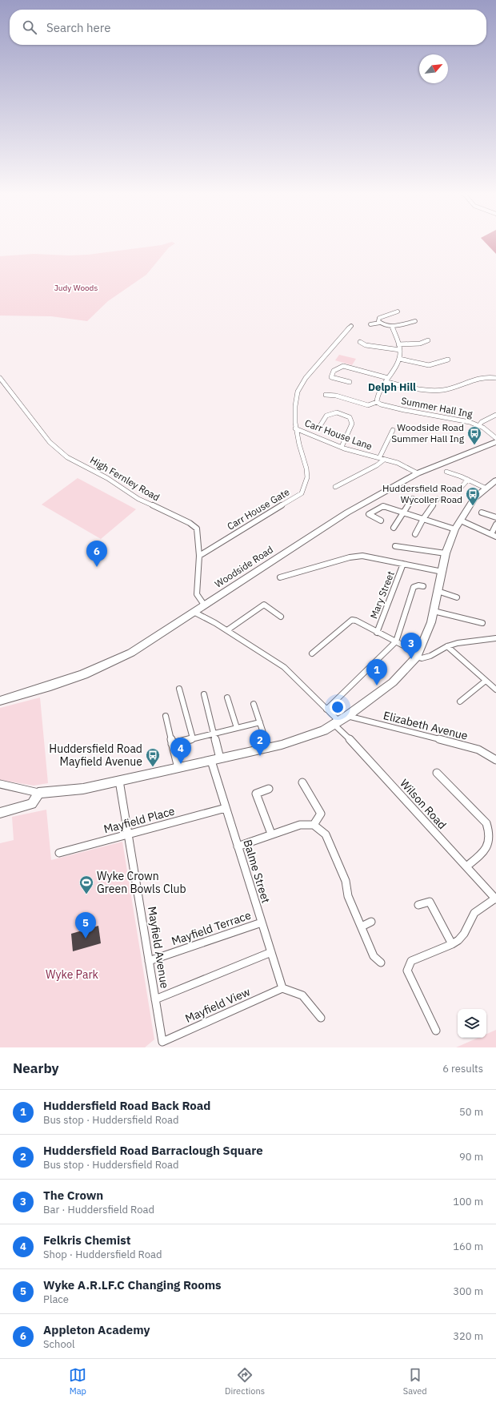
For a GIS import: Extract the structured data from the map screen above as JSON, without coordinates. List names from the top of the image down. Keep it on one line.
{"streets":{"main road":["Woodside Road"],"street":["Summer Hall Ing","Carr House Lane","High Fernley Road","Carr House Gate","Mary Street","Elizabeth Avenue","Wilson Road","Mayfield Place","Balme Street","Mayfield Terrace","Mayfield Avenue","Mayfield View"]},"crossings":[["Carr House Lane","Carr House Gate"],["Carr House Lane","Woodside Road"],["High Fernley Road","Carr House Gate"],["High Fernley Road","Woodside Road"],["Mayfield Place","Balme Street"],["Mayfield Place","Mayfield Avenue"],["Balme Street","Mayfield Terrace"],["Balme Street","Mayfield View"],["Mayfield Terrace","Mayfield Avenue"],["Mayfield Avenue","Mayfield View"]],"districts":["Delph Hill"],"parks":["Judy Woods","Wyke Park"],"places":{"bus stop":["Woodside Road Summer Hall Ing","Huddersfield Road Wycoller Road","Huddersfield Road Mayfield Avenue"],"sports":["Wyke Crown Green Bowls Club"]},"north":"top right","page":{"search":"Search here","pins":["6","3","1","2","4","5"],"heading":["Nearby","6 results"],"list":[{"mark":"1","name":"Huddersfield Road Back Road","note":"Bus stop · Huddersfield Road","value":"50 m"},{"mark":"2","name":"Huddersfield Road Barraclough Square","note":"Bus stop · Huddersfield Road","value":"90 m"},{"mark":"3","name":"The Crown","note":"Bar · Huddersfield Road","value":"100 m"},{"mark":"4","name":"Felkris Chemist","note":"Shop · Huddersfield Road","value":"160 m"},{"mark":"5","name":"Wyke A.R.LF.C Changing Rooms","note":"Place","value":"300 m"},{"mark":"6","name":"Appleton Academy","note":"School","value":"320 m"}],"nav":["Map","Directions","Saved"]}}
